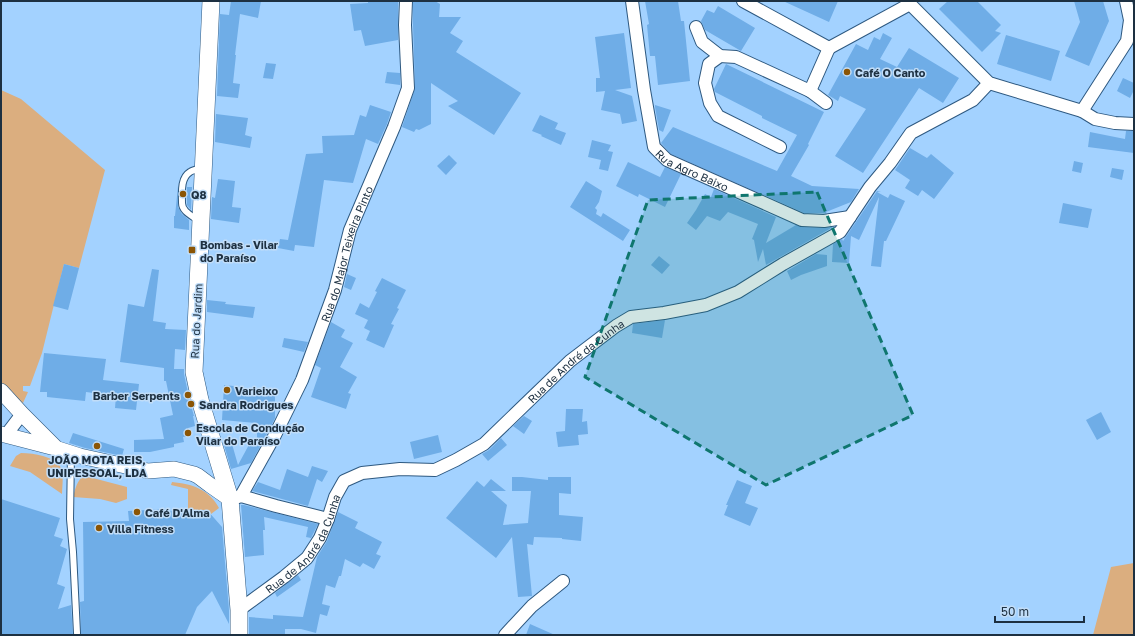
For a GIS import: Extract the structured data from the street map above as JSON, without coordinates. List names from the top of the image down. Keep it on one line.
{"streets":{"main road":["Rua do Jardim"],"street":["Rua Agro Baixo","Rua do Major Teixeira Pinto","Rua de André da Cunha"]},"crossings":[["Rua Agro Baixo","Rua de André da Cunha"],["Rua do Major Teixeira Pinto","Rua do Jardim"],["Rua do Jardim","Rua de André da Cunha"]],"places":{"other":["Café O Canto","Q8","Varieixo","Barber Serpents","Sandra Rodrigues","Escola de Condução Vilar do Paraíso","JOÃO MOTA REIS, UNIPESSOAL, LDA","Café D'Alma","Villa Fitness"],"transit":["Bombas - Vilar do Paraíso"]},"scale_bar":"50 m"}
